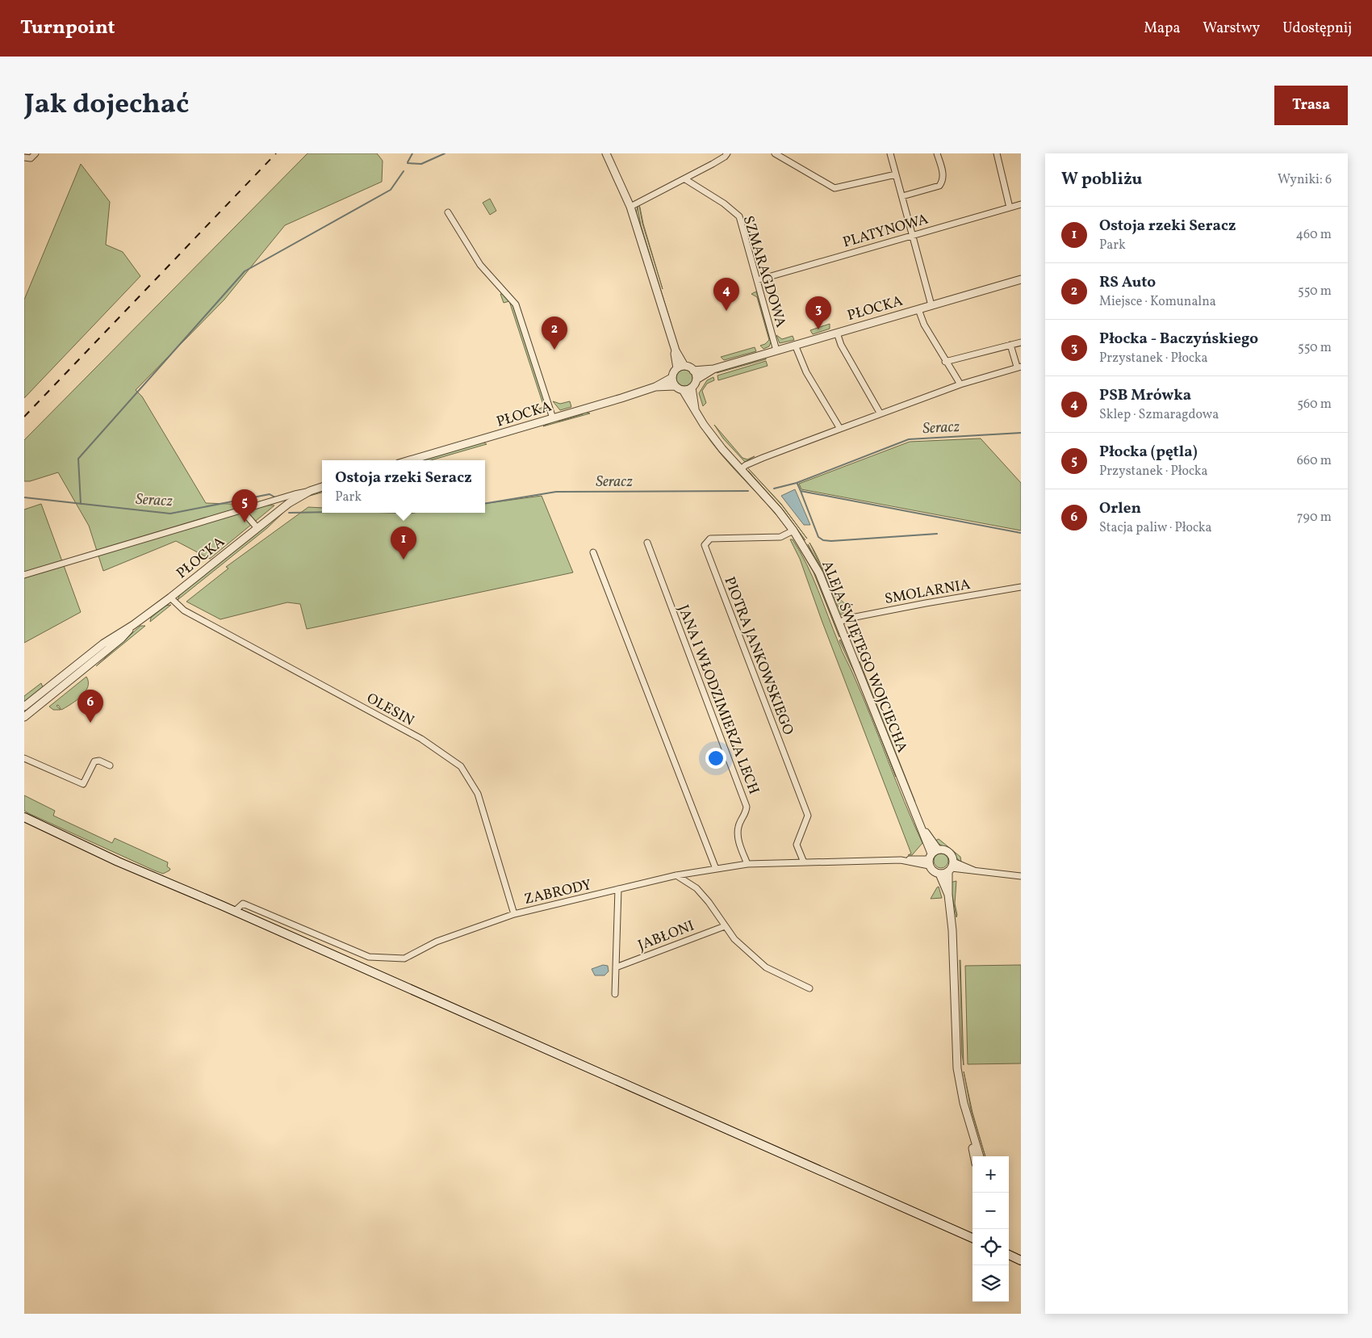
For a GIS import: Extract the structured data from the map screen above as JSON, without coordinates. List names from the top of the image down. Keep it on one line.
{"streets":{"street":["PLATYNOWA","SZMARAGDOWA","PŁOCKA","SMOLARNIA","PIOTRA JANKOWSKIEGO","ALEJA ŚWIĘTEGO WOJCIECHA","JANA I WŁODZIMIERZA LECH","OLESIN","ZABRODY","JABŁONI"]},"crossings":[["PLATYNOWA","SZMARAGDOWA"],["SZMARAGDOWA","PŁOCKA"],["PŁOCKA","ALEJA ŚWIĘTEGO WOJCIECHA"],["PŁOCKA","OLESIN"],["SMOLARNIA","ALEJA ŚWIĘTEGO WOJCIECHA"],["PIOTRA JANKOWSKIEGO","ALEJA ŚWIĘTEGO WOJCIECHA"],["PIOTRA JANKOWSKIEGO","ZABRODY"],["ALEJA ŚWIĘTEGO WOJCIECHA","ZABRODY"],["JANA I WŁODZIMIERZA LECH","ZABRODY"],["OLESIN","ZABRODY"],["ZABRODY","JABŁONI"]],"water":["Seracz"],"page":{"header":"Turnpoint","nav":["Mapa","Warstwy","Udostępnij"],"title":"Jak dojechać","buttons":"Trasa","heading":["W pobliżu","Wyniki: 6"],"list":[{"mark":"1","name":"Ostoja rzeki Seracz","note":"Park","value":"460 m"},{"mark":"2","name":"RS Auto","note":"Miejsce · Komunalna","value":"550 m"},{"mark":"3","name":"Płocka - Baczyńskiego","note":"Przystanek · Płocka","value":"550 m"},{"mark":"4","name":"PSB Mrówka","note":"Sklep · Szmaragdowa","value":"560 m"},{"mark":"5","name":"Płocka (pętla)","note":"Przystanek · Płocka","value":"660 m"},{"mark":"6","name":"Orlen","note":"Stacja paliw · Płocka","value":"790 m"}],"pins":["4","3","2","5","1","6"],"popup":["Ostoja rzeki Seracz","Park"],"map_buttons":["+","−"]}}
